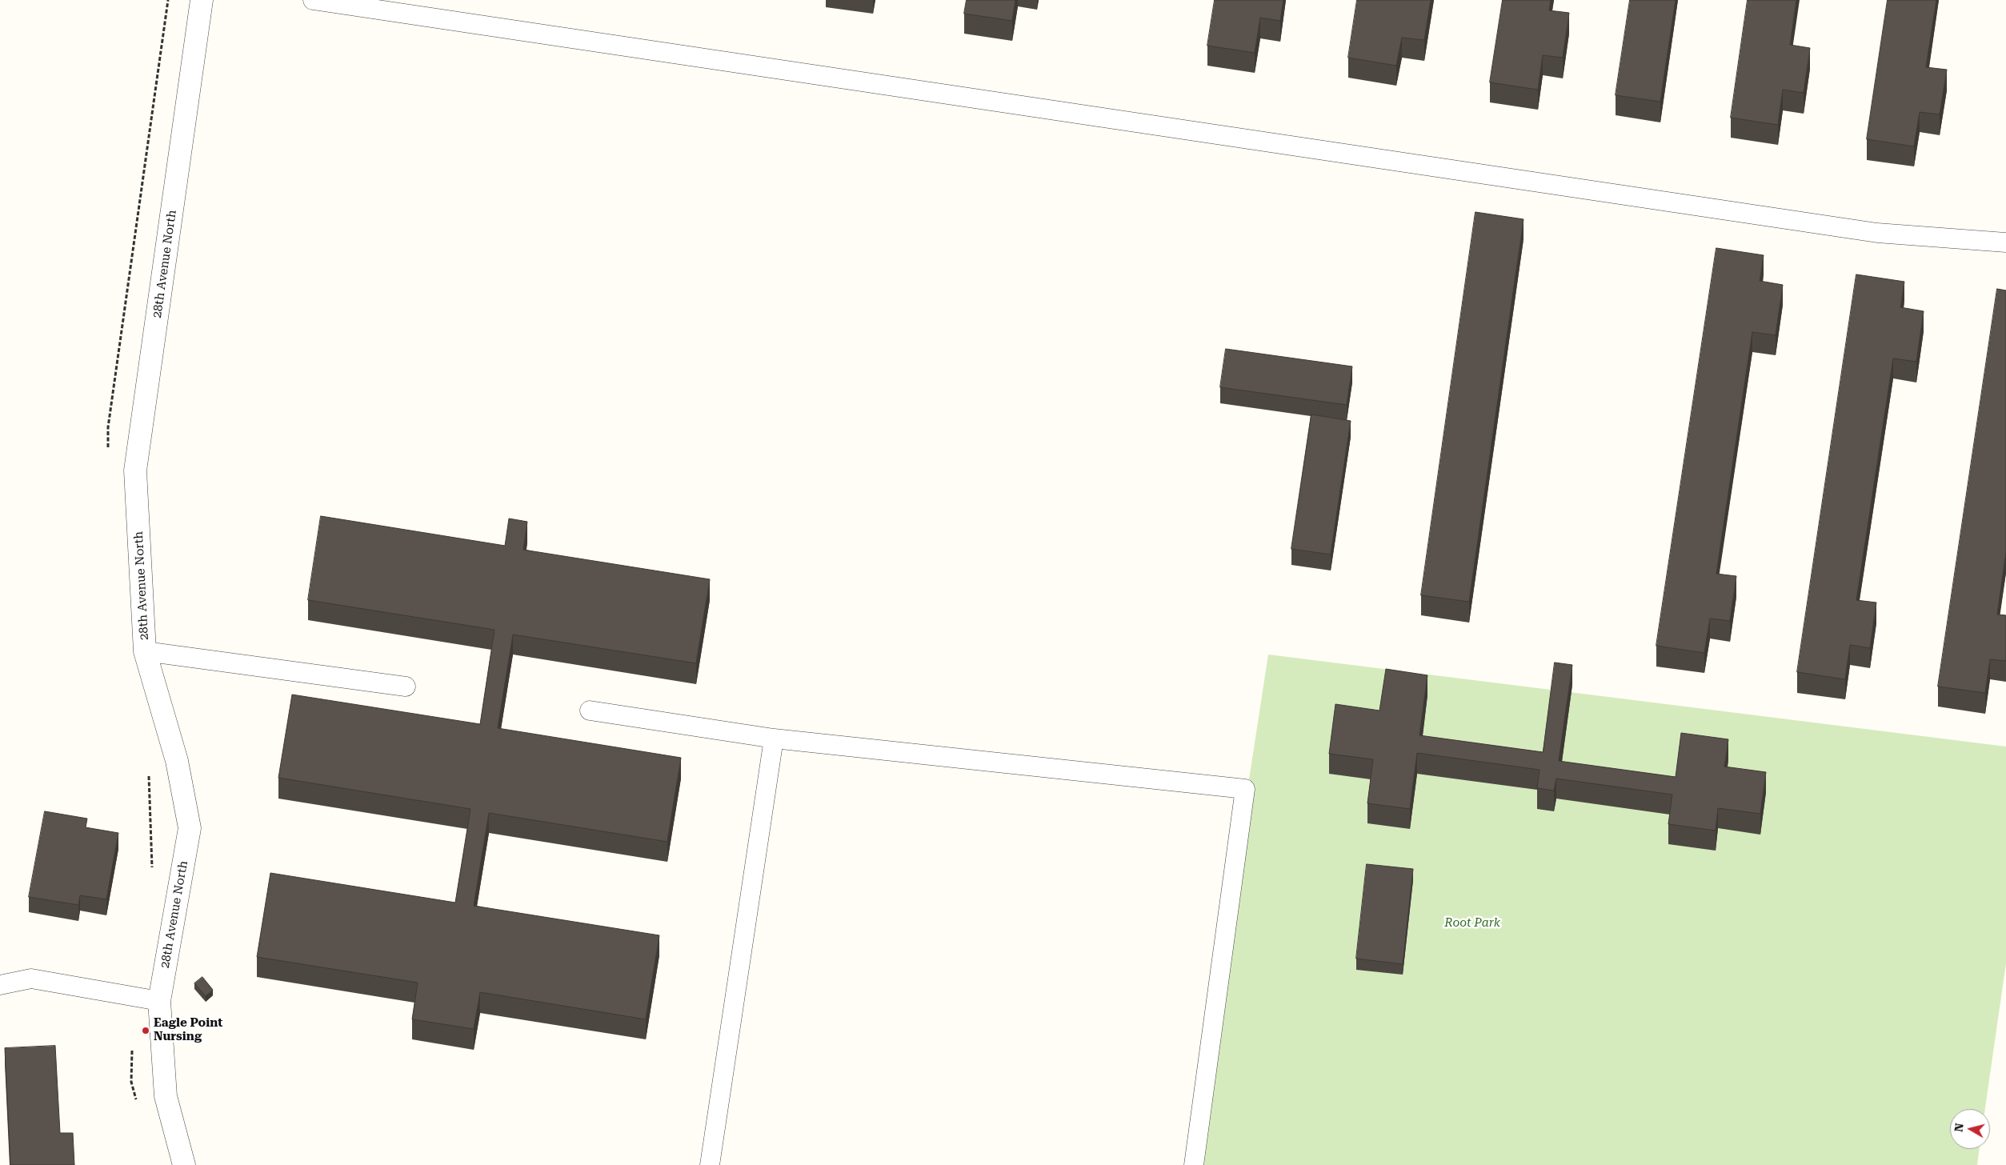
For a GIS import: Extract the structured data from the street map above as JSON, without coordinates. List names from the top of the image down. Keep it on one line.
{"streets":{"street":["28th Avenue North"]},"parks":["Root Park"],"places":["Eagle Point Nursing"],"north":"left"}
